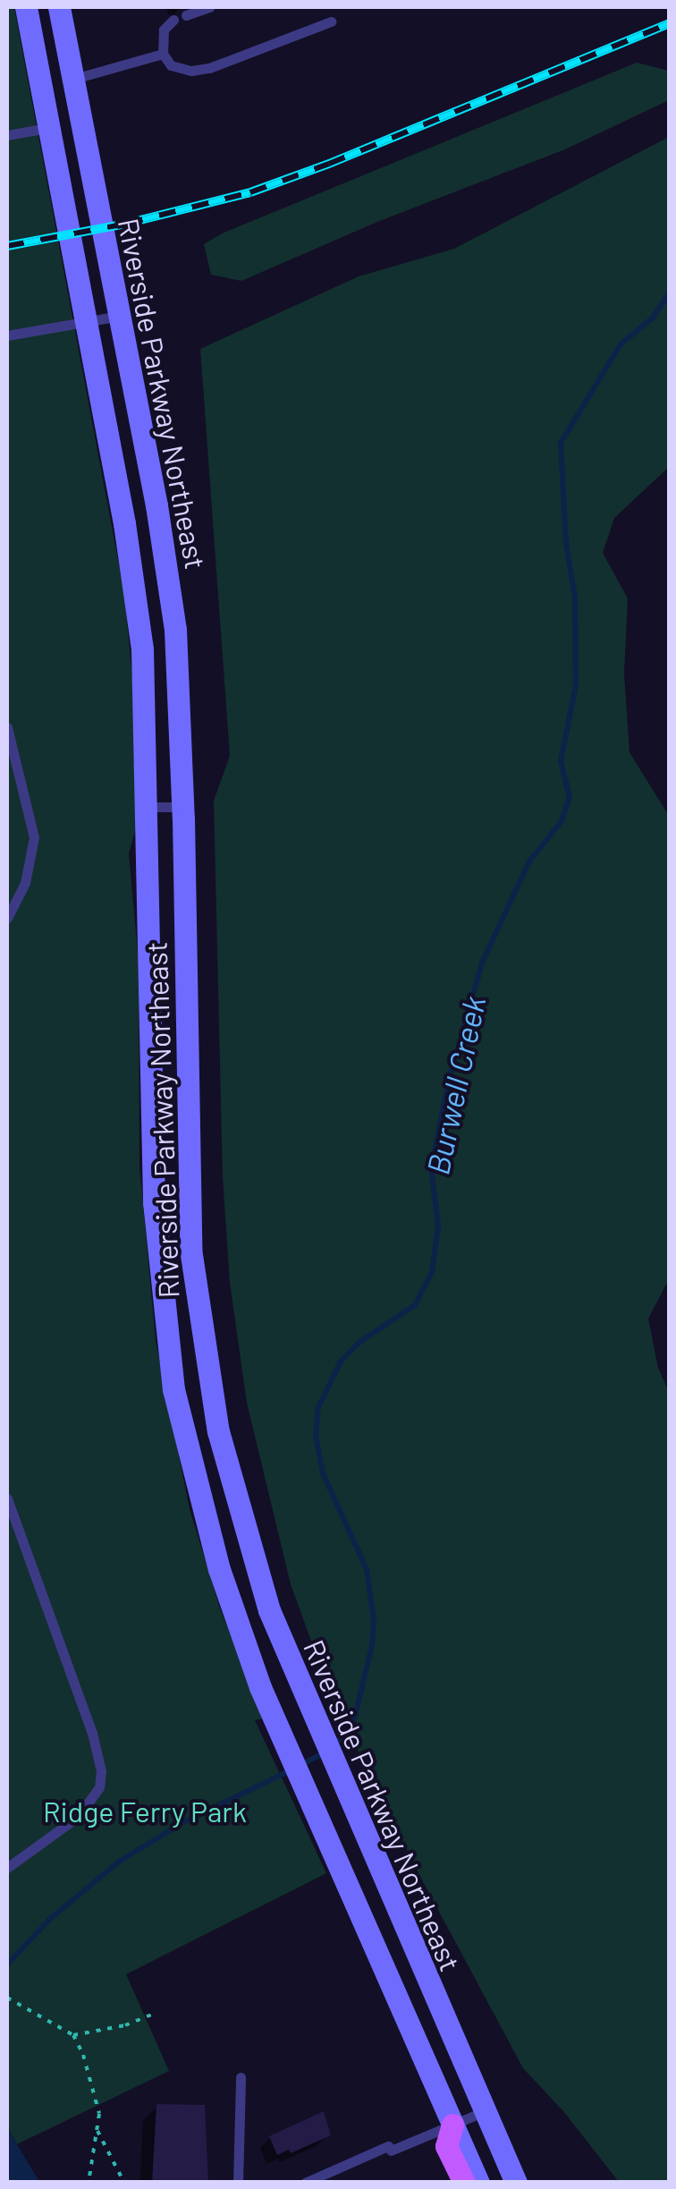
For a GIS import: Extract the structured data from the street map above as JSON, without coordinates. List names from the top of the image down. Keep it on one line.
{"streets":{"main road":["Riverside Parkway Northeast"]},"water":["Burwell Creek"],"parks":["Ridge Ferry Park"]}
